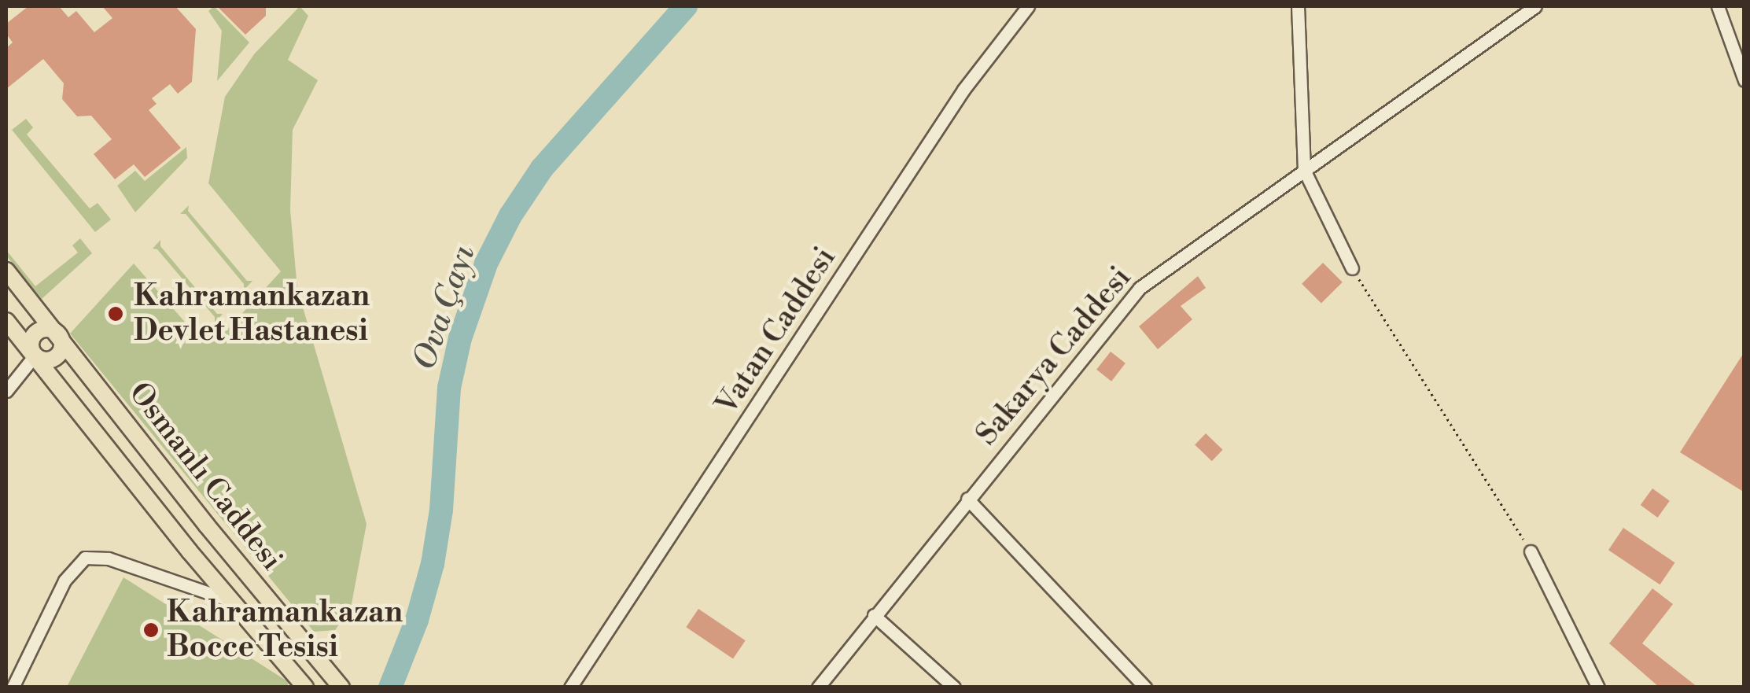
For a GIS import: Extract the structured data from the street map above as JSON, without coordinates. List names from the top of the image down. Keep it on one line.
{"streets":{"main road":["Osmanlı Caddesi"],"street":["Vatan Caddesi","Sakarya Caddesi"]},"water":["Ova Çayı"],"places":["Kahramankazan Devlet Hastanesi","Kahramankazan Bocce Tesisi"]}
